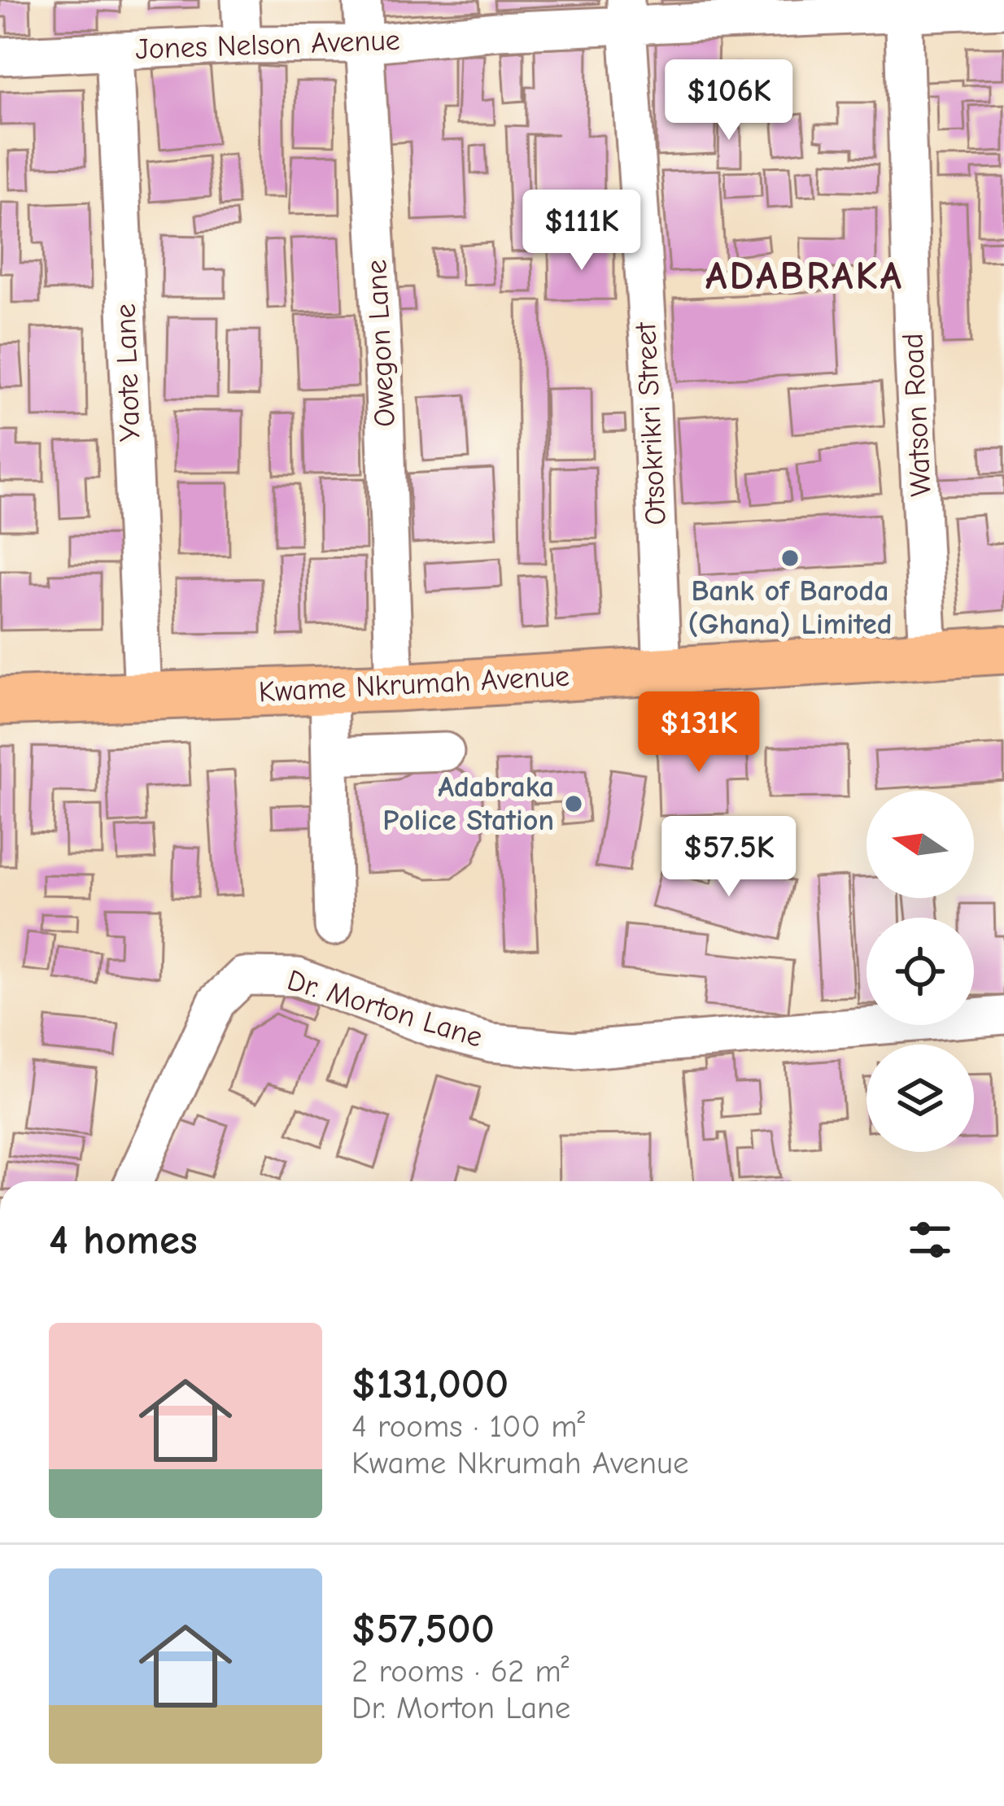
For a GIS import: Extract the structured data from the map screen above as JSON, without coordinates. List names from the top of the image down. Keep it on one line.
{"streets":{"main road":["Kwame Nkrumah Avenue"],"street":["Jones Nelson Avenue","Owegon Lane","Yaote Lane","Watson Road","Otsokrikri Street","Dr. Morton Lane"]},"crossings":[["Jones Nelson Avenue","Owegon Lane"],["Jones Nelson Avenue","Yaote Lane"],["Jones Nelson Avenue","Watson Road"],["Jones Nelson Avenue","Otsokrikri Street"],["Owegon Lane","Kwame Nkrumah Avenue"],["Yaote Lane","Kwame Nkrumah Avenue"],["Watson Road","Kwame Nkrumah Avenue"],["Otsokrikri Street","Kwame Nkrumah Avenue"]],"districts":["ADABRAKA"],"places":["Bank of Baroda (Ghana) Limited","Adabraka Police Station"],"north":"left","page":{"price":["$106K","$111K","$131K","$57.5K"],"heading":"4 homes","list":[{"name":"$131,000","note":"4 rooms · 100 m² · Kwame Nkrumah Avenue"},{"name":"$57,500","note":"2 rooms · 62 m² · Dr. Morton Lane"}]}}
